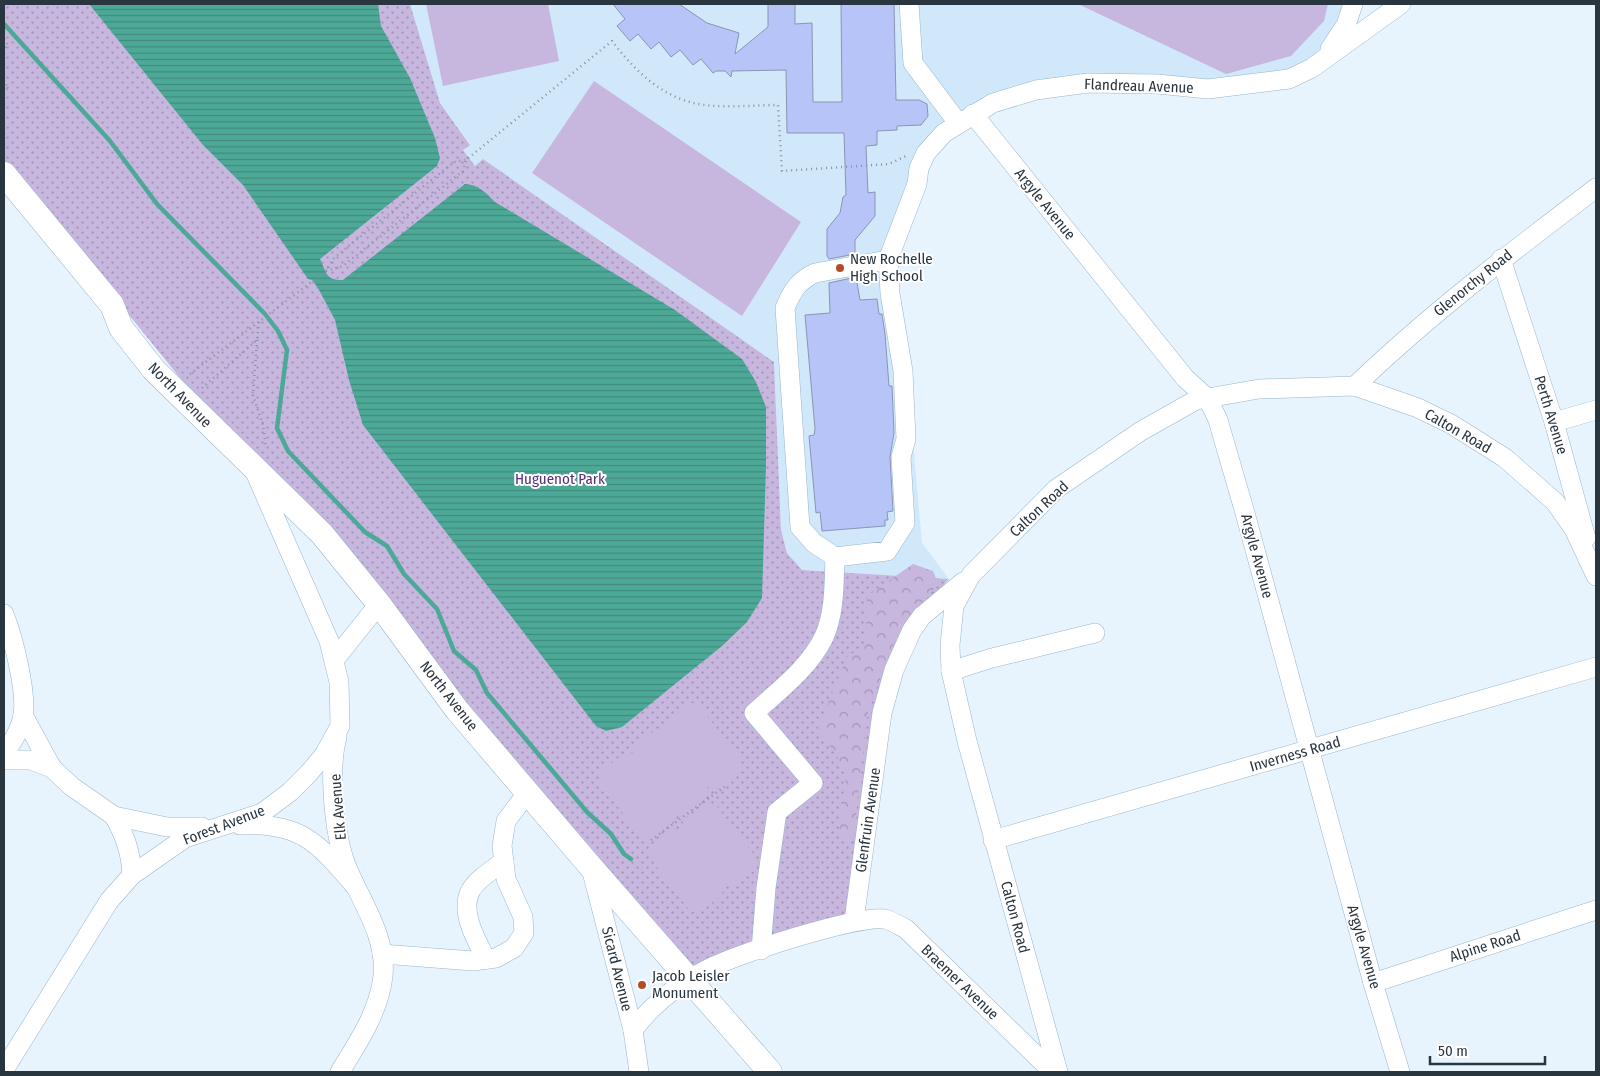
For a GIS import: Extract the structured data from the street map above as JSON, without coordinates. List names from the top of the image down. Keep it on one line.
{"streets":{"main road":["North Avenue"],"street":["Flandreau Avenue","Argyle Avenue","Glenorchy Road","Perth Avenue","Calton Road","Inverness Road","Elk Avenue","Glenfruin Avenue","Forest Avenue","Alpine Road","Sicard Avenue","Braemer Avenue"]},"crossings":[["Flandreau Avenue","Argyle Avenue"],["Argyle Avenue","Calton Road"],["Argyle Avenue","Inverness Road"],["Argyle Avenue","Alpine Road"],["Glenorchy Road","Perth Avenue"],["Glenorchy Road","Calton Road"],["North Avenue","Sicard Avenue"],["Perth Avenue","Calton Road"],["Calton Road","Inverness Road"],["Calton Road","Glenfruin Avenue"],["Elk Avenue","Forest Avenue"],["Glenfruin Avenue","Braemer Avenue"]],"parks":["Huguenot Park"],"places":["New Rochelle High School","Jacob Leisler Monument"],"scale_bar":"50 m"}
